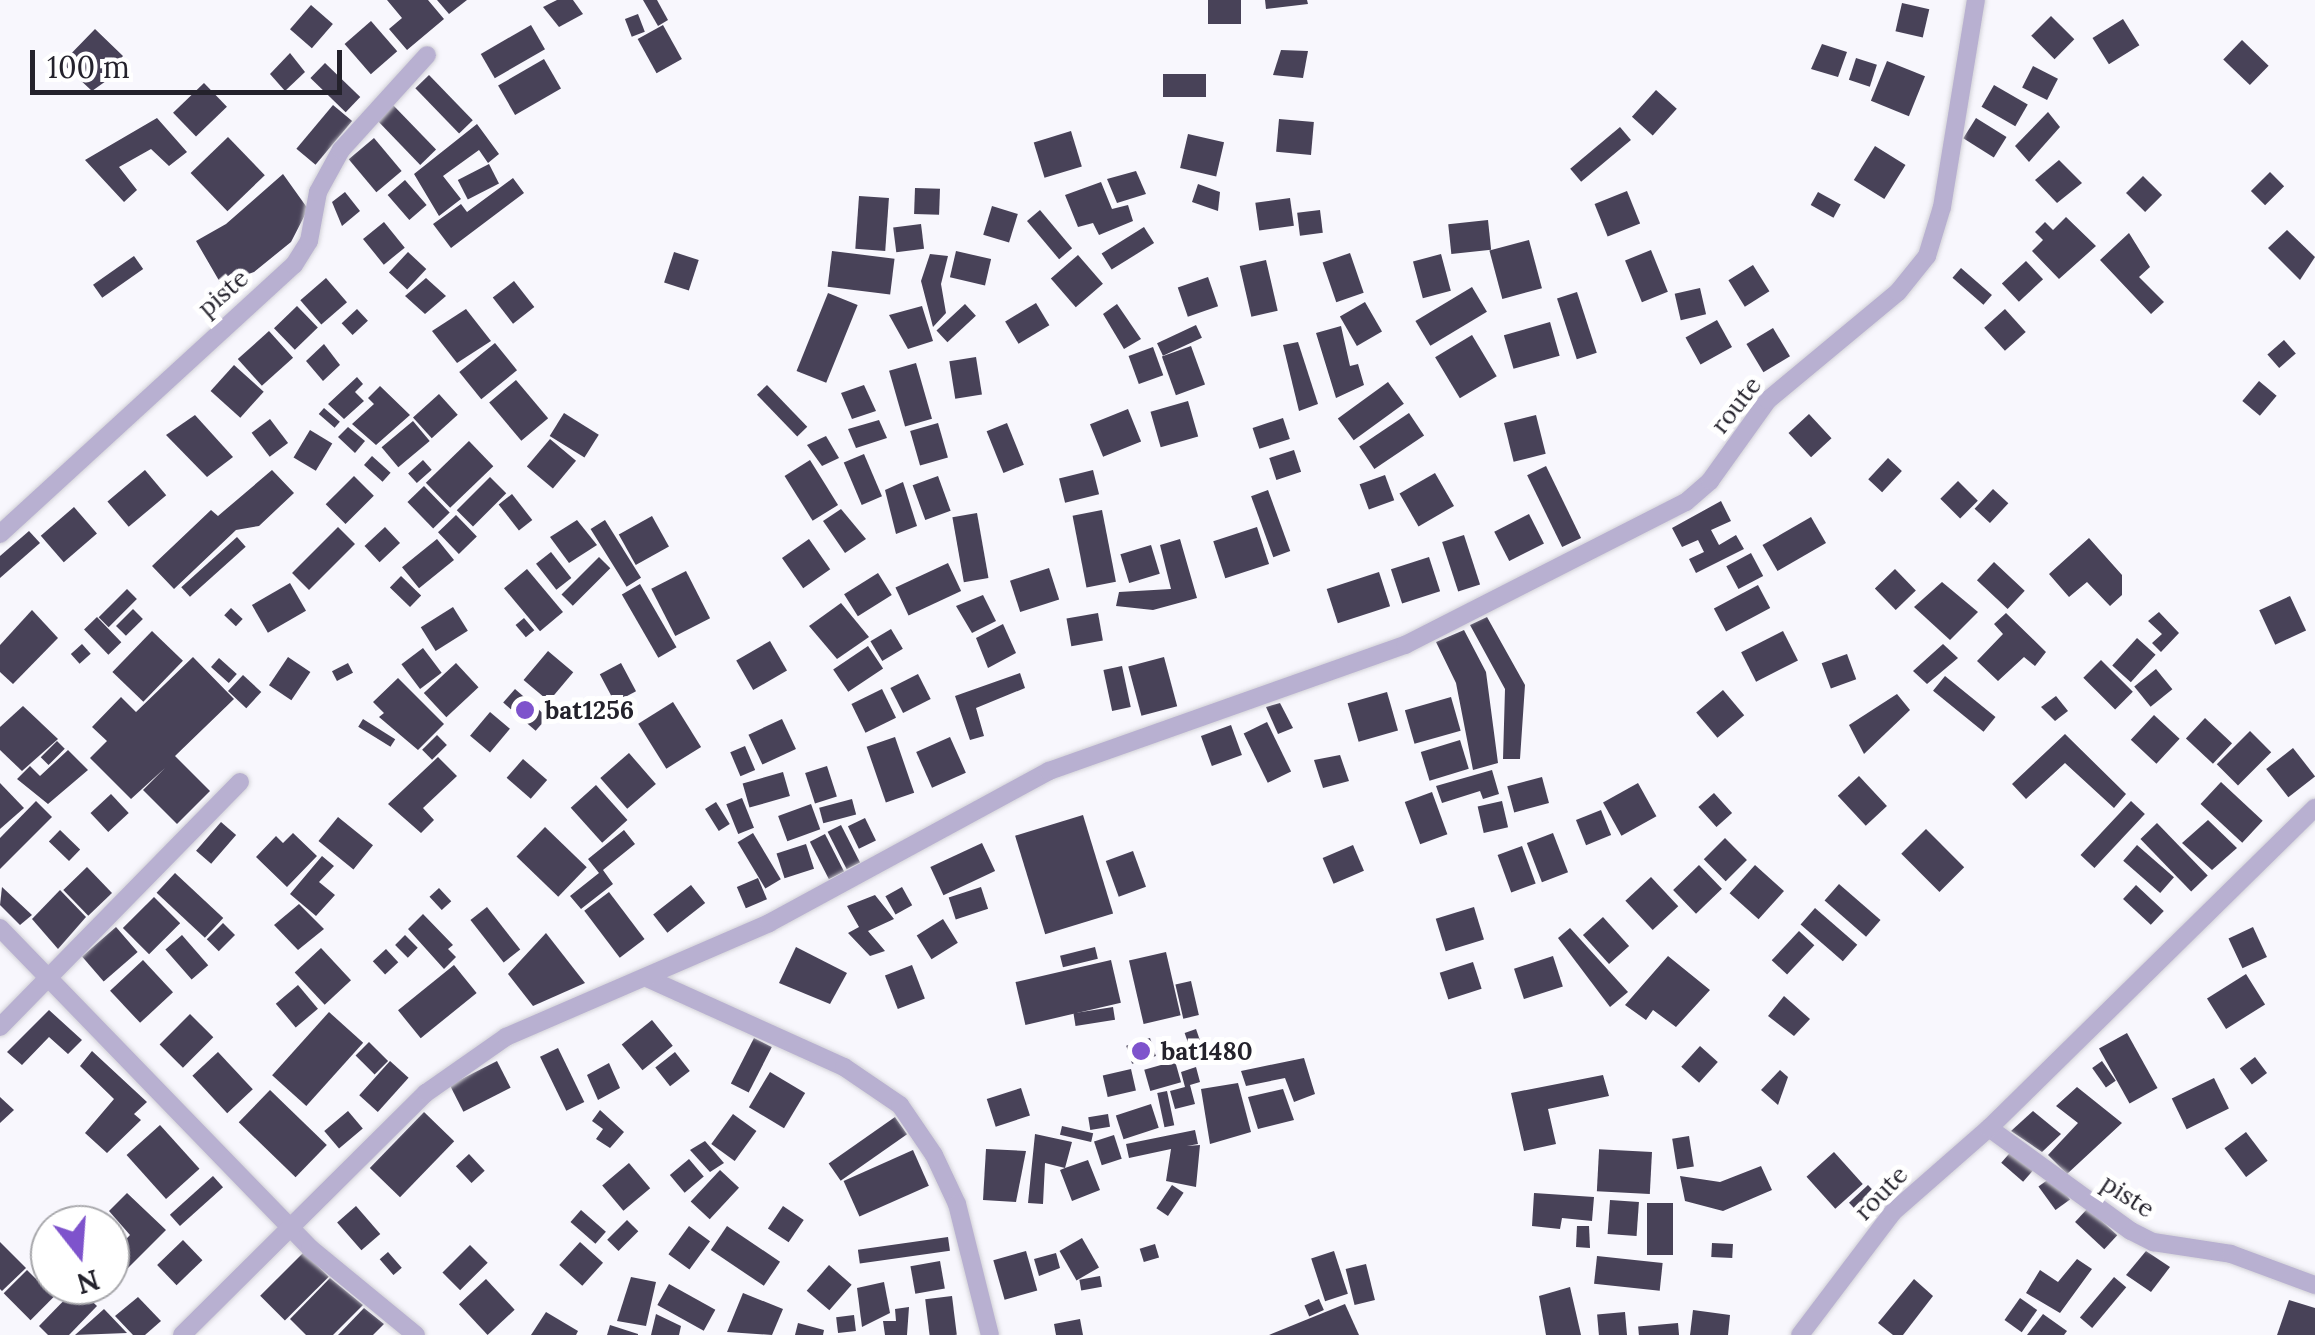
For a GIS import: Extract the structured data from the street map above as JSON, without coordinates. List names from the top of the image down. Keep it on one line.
{"streets":{"street":["piste","route"]},"crossings":[["piste","route"]],"places":["bat1256","bat1480"],"scale_bar":"100 m","north":"bottom"}
